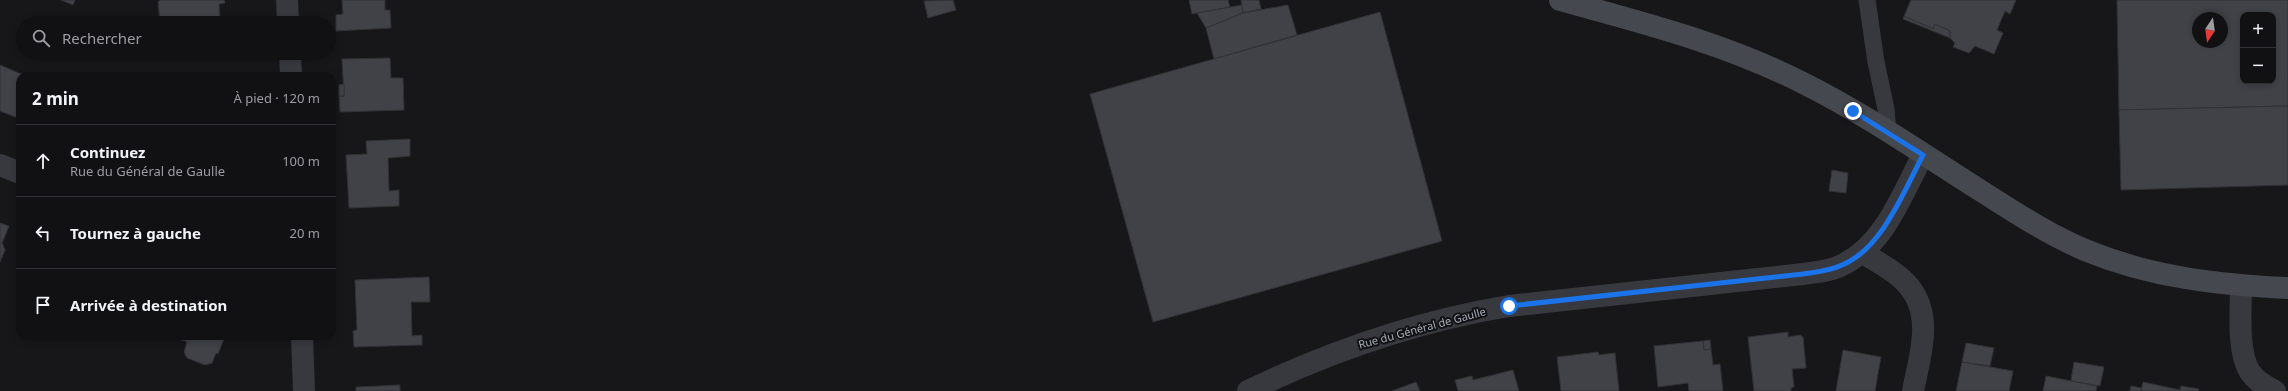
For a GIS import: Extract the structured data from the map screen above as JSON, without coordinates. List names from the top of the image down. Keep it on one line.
{"streets":{"street":["Rue du Général de Gaulle"]},"north":"bottom","page":{"map_buttons":["+","−"],"search":"Rechercher","heading":["2 min","À pied · 120 m"],"list":[["Continuez","Rue du Général de Gaulle","100 m"],["Tournez à gauche","20 m"],"Arrivée à destination"]}}
